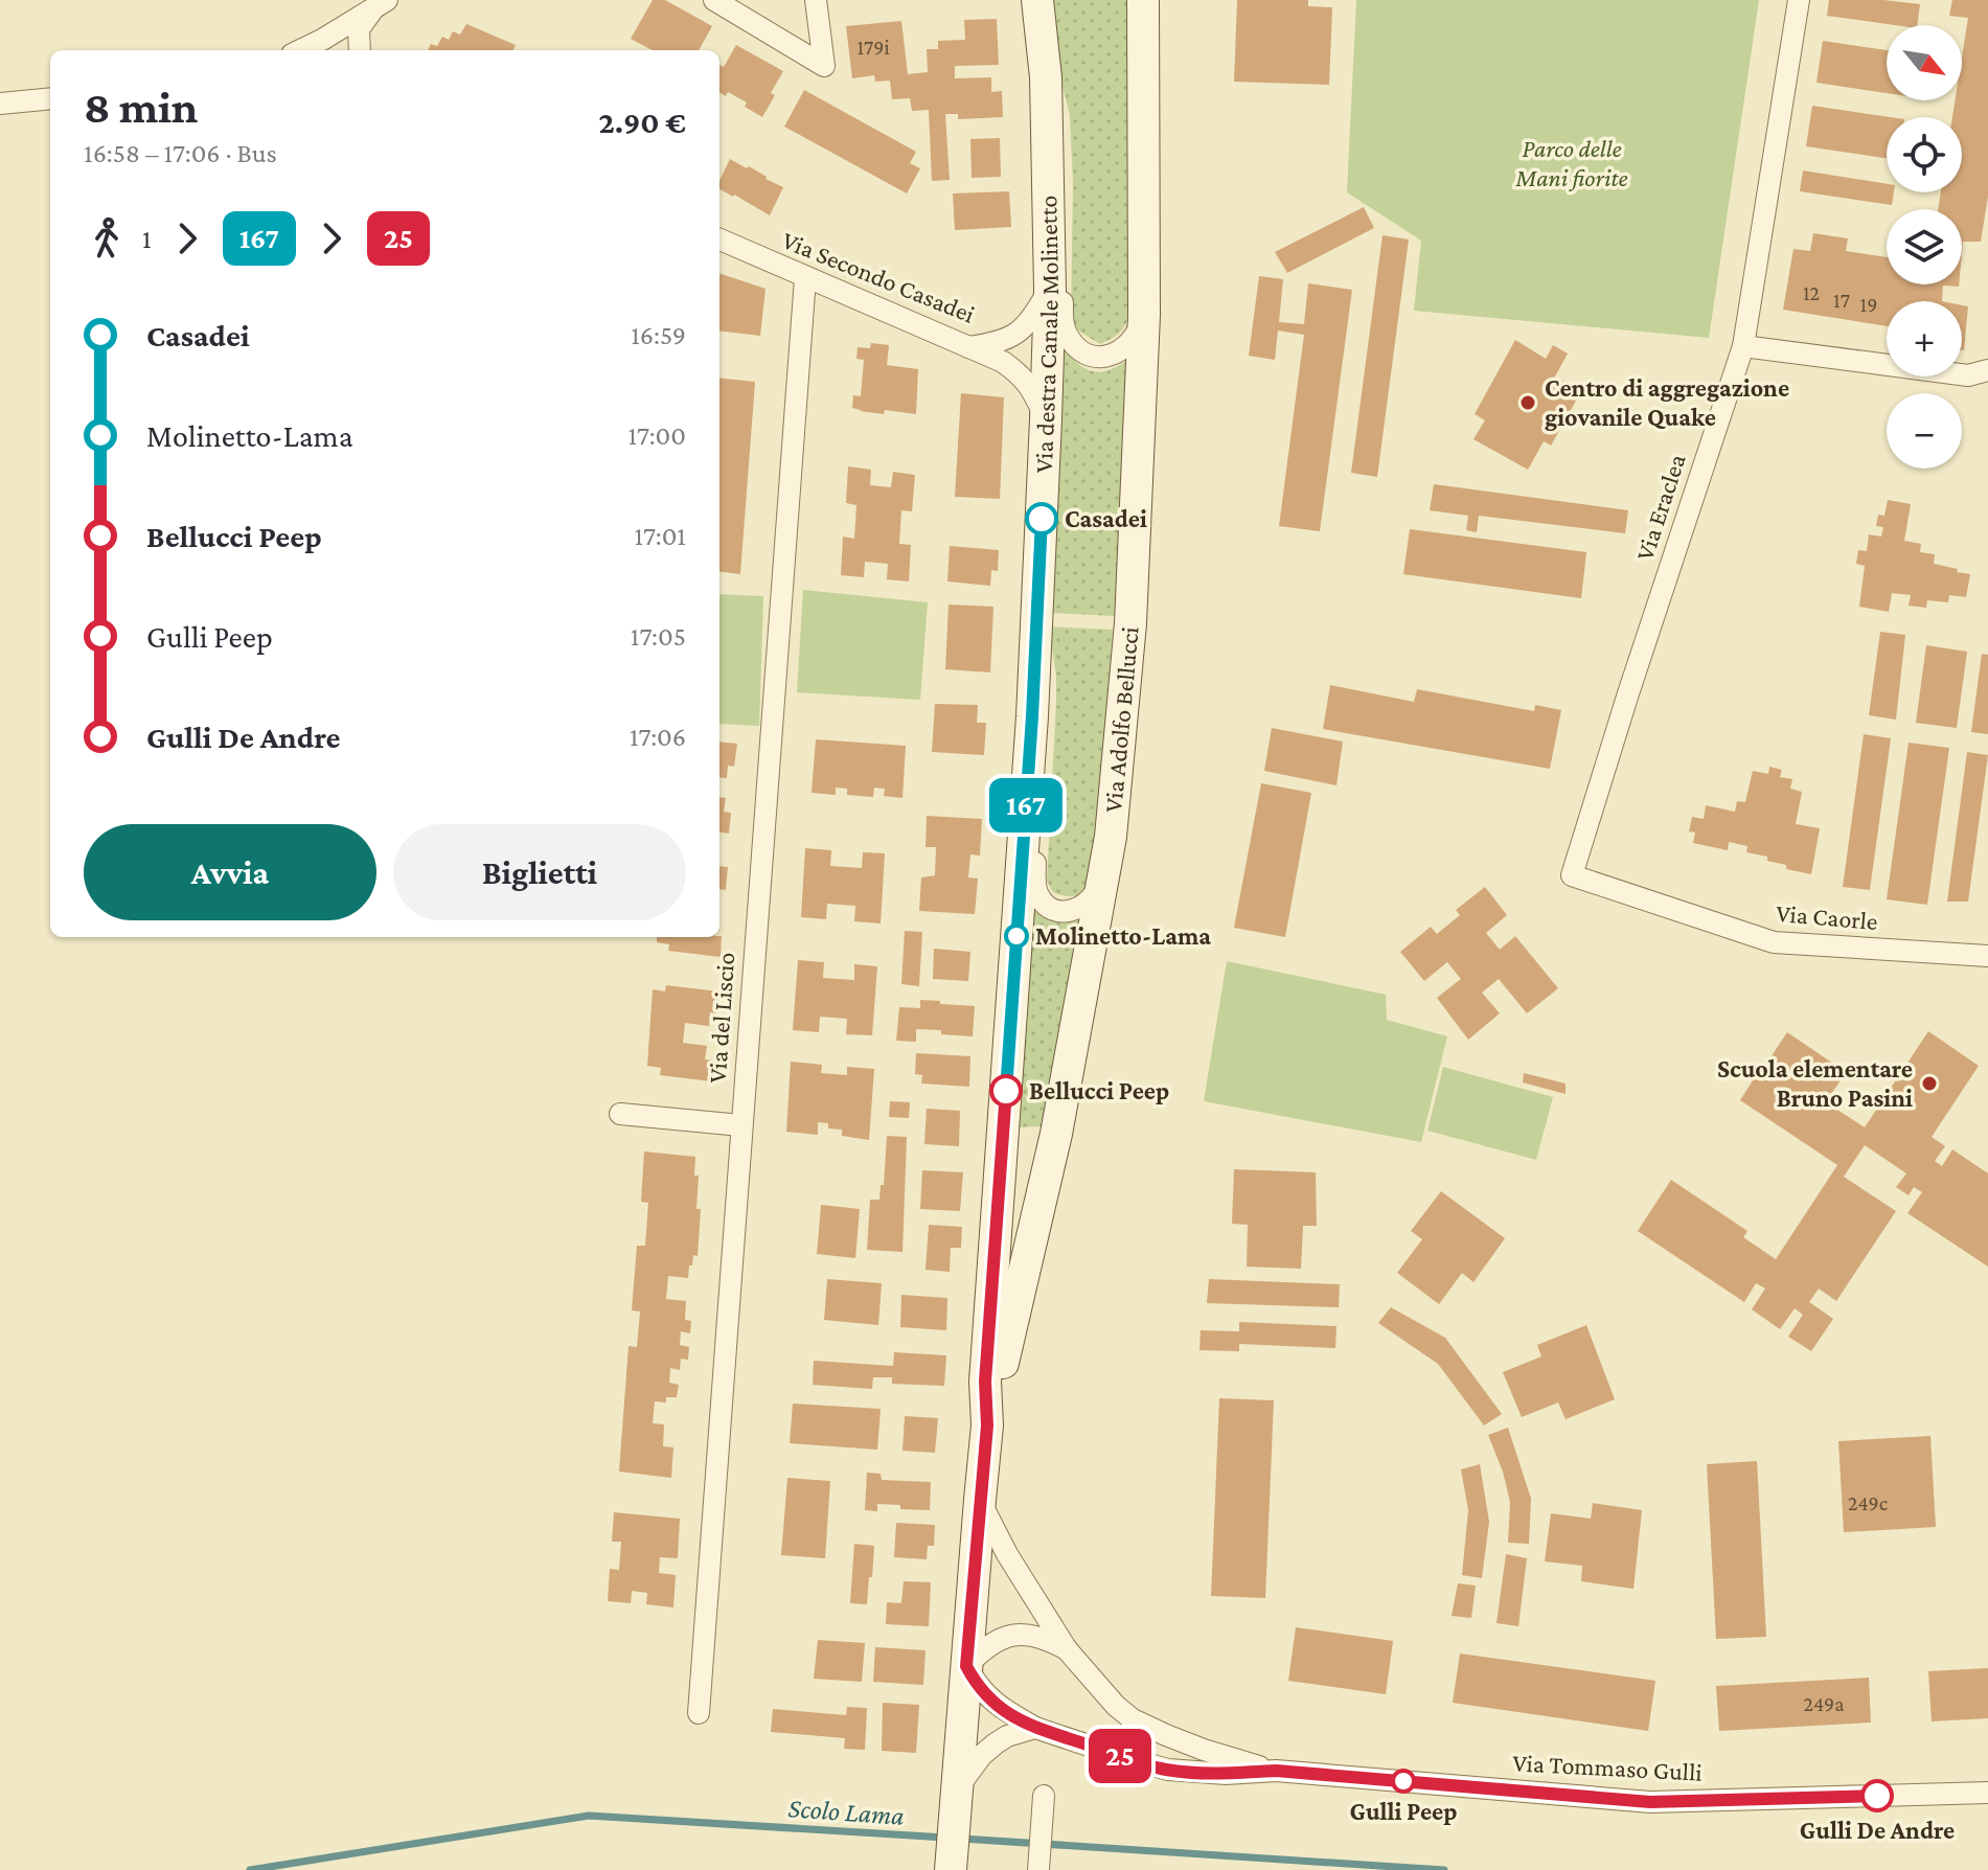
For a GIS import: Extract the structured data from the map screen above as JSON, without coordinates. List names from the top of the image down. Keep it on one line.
{"streets":{"street":["Via Secondo Casadei","Via destra Canale Molinetto","Via Eraclea","Via Adolfo Bellucci","Via Caorle","Via del Liscio","Via Tommaso Gulli"]},"crossings":[["Via Secondo Casadei","Via destra Canale Molinetto"],["Via Secondo Casadei","Via del Liscio"],["Via destra Canale Molinetto","Via Adolfo Bellucci"],["Via destra Canale Molinetto","Via Tommaso Gulli"],["Via Eraclea","Via Caorle"]],"water":["Scolo Lama"],"parks":["Parco delle Mani fiorite"],"places":["Centro di aggregazione giovanile Quake","Casadei","Molinetto-Lama","Scuola elementare Bruno Pasini","Bellucci Peep","Gulli Peep","Gulli De Andre"],"lines":["bus line 167","bus line 25"],"house_numbers":["179i","12","17","19","249c","249a"],"north":"bottom right","page":{"on_map":["167","25"],"map_buttons":["+","−"],"heading":["8 min","16:58 – 17:06 · Bus","2.90 €"],"legs":["1","167","25"],"list":[{"name":"Casadei","value":"16:59"},{"name":"Molinetto-Lama","value":"17:00"},{"name":"Bellucci Peep","value":"17:01"},{"name":"Gulli Peep","value":"17:05"},{"name":"Gulli De Andre","value":"17:06"}],"buttons":["Avvia","Biglietti"]}}
